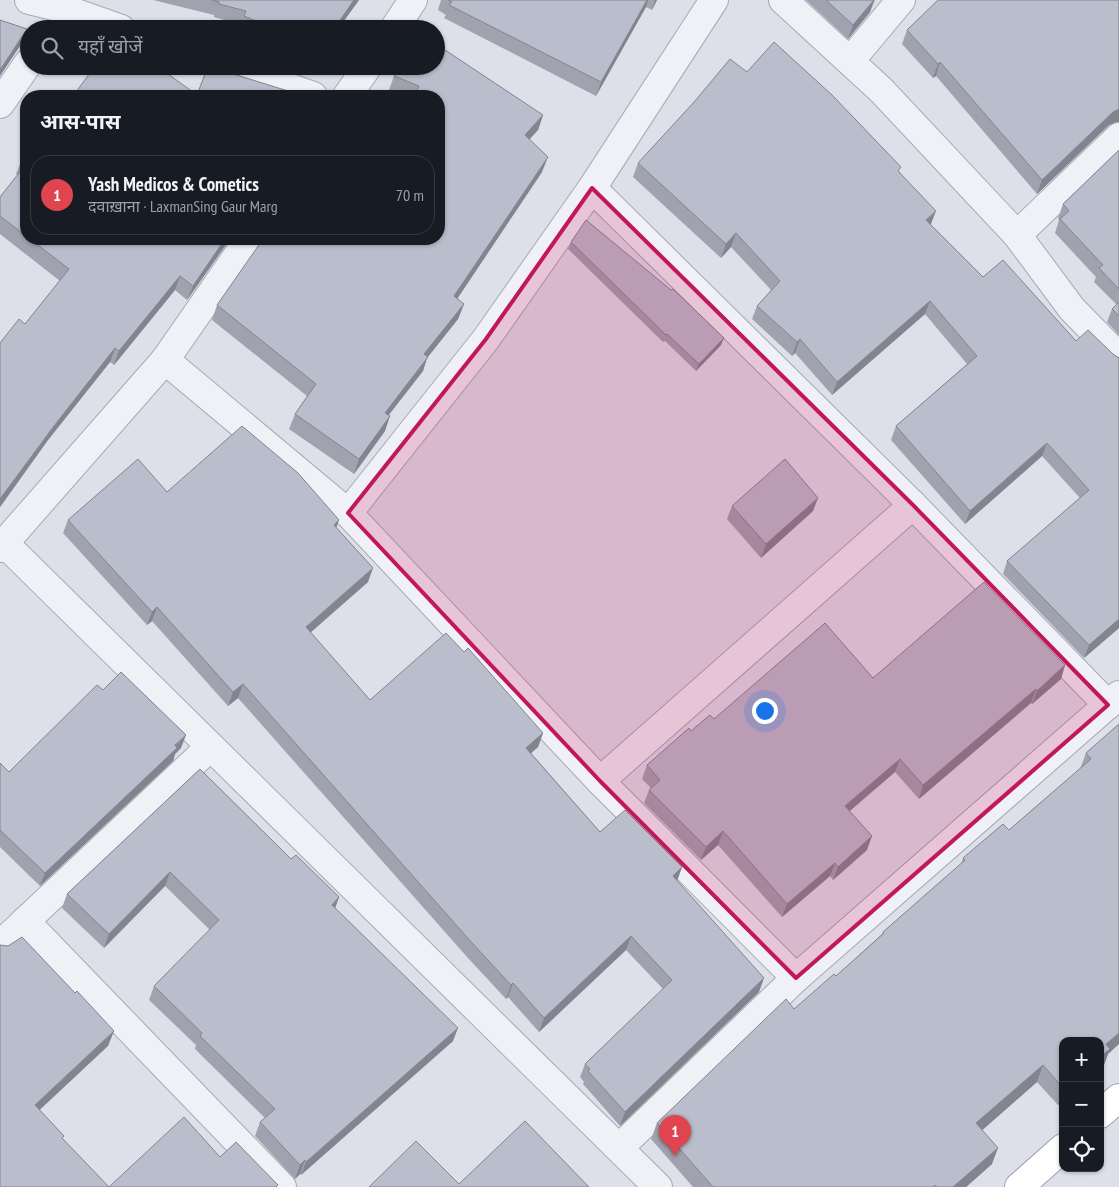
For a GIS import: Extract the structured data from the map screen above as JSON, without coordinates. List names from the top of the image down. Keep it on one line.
{"page":{"search":"यहाँ खोजें","heading":"आस-पास","list":[{"mark":"1","name":"Yash Medicos & Cometics","note":"दवाख़ाना · LaxmanSing Gaur Marg","value":"70 m"}],"map_buttons":["+","−"],"pins":"1"}}
